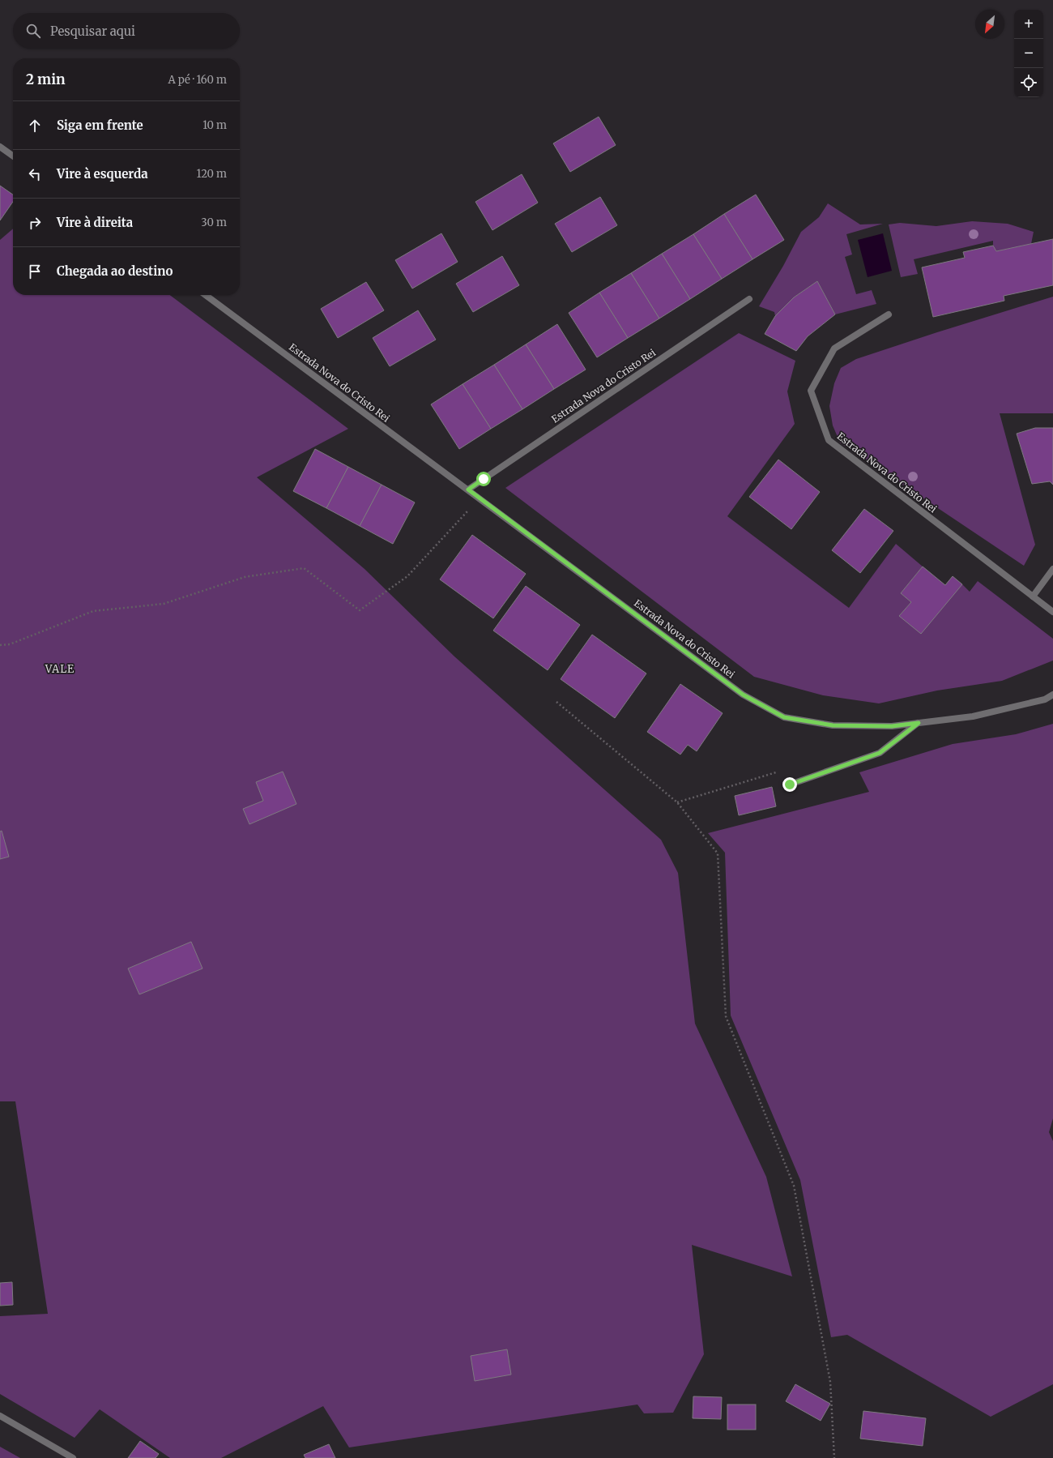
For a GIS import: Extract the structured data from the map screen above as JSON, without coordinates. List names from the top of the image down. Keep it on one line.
{"streets":{"street":["Estrada Nova do Cristo Rei"]},"districts":["VALE"],"north":"bottom left","page":{"map_buttons":["+","−"],"search":"Pesquisar aqui","heading":["2 min","A pé · 160 m"],"list":[["Siga em frente","10 m"],["Vire à esquerda","120 m"],["Vire à direita","30 m"],"Chegada ao destino"]}}
